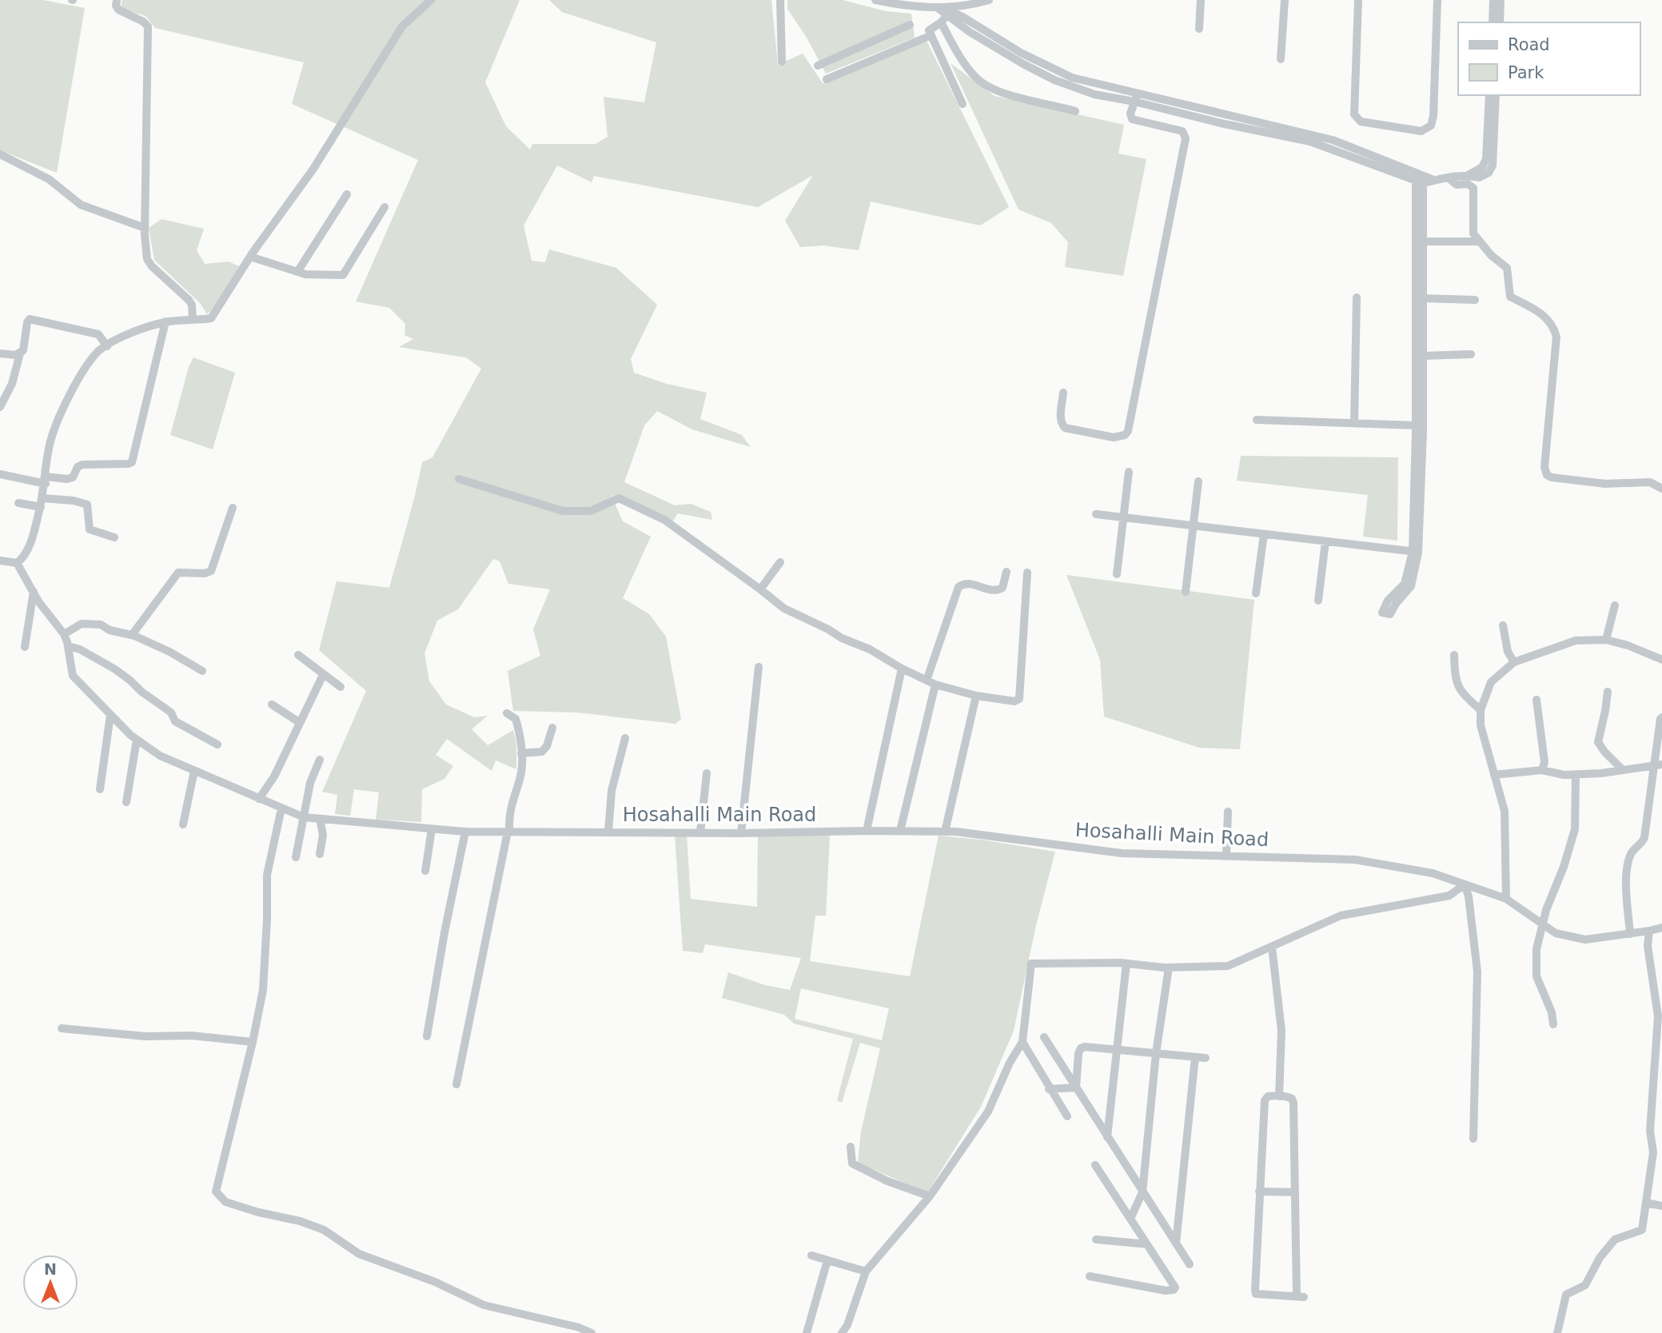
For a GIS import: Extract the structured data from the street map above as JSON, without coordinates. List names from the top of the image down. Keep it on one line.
{"streets":{"street":["Hosahalli Main Road"]},"legend":["Road","Park"],"north":"top"}
